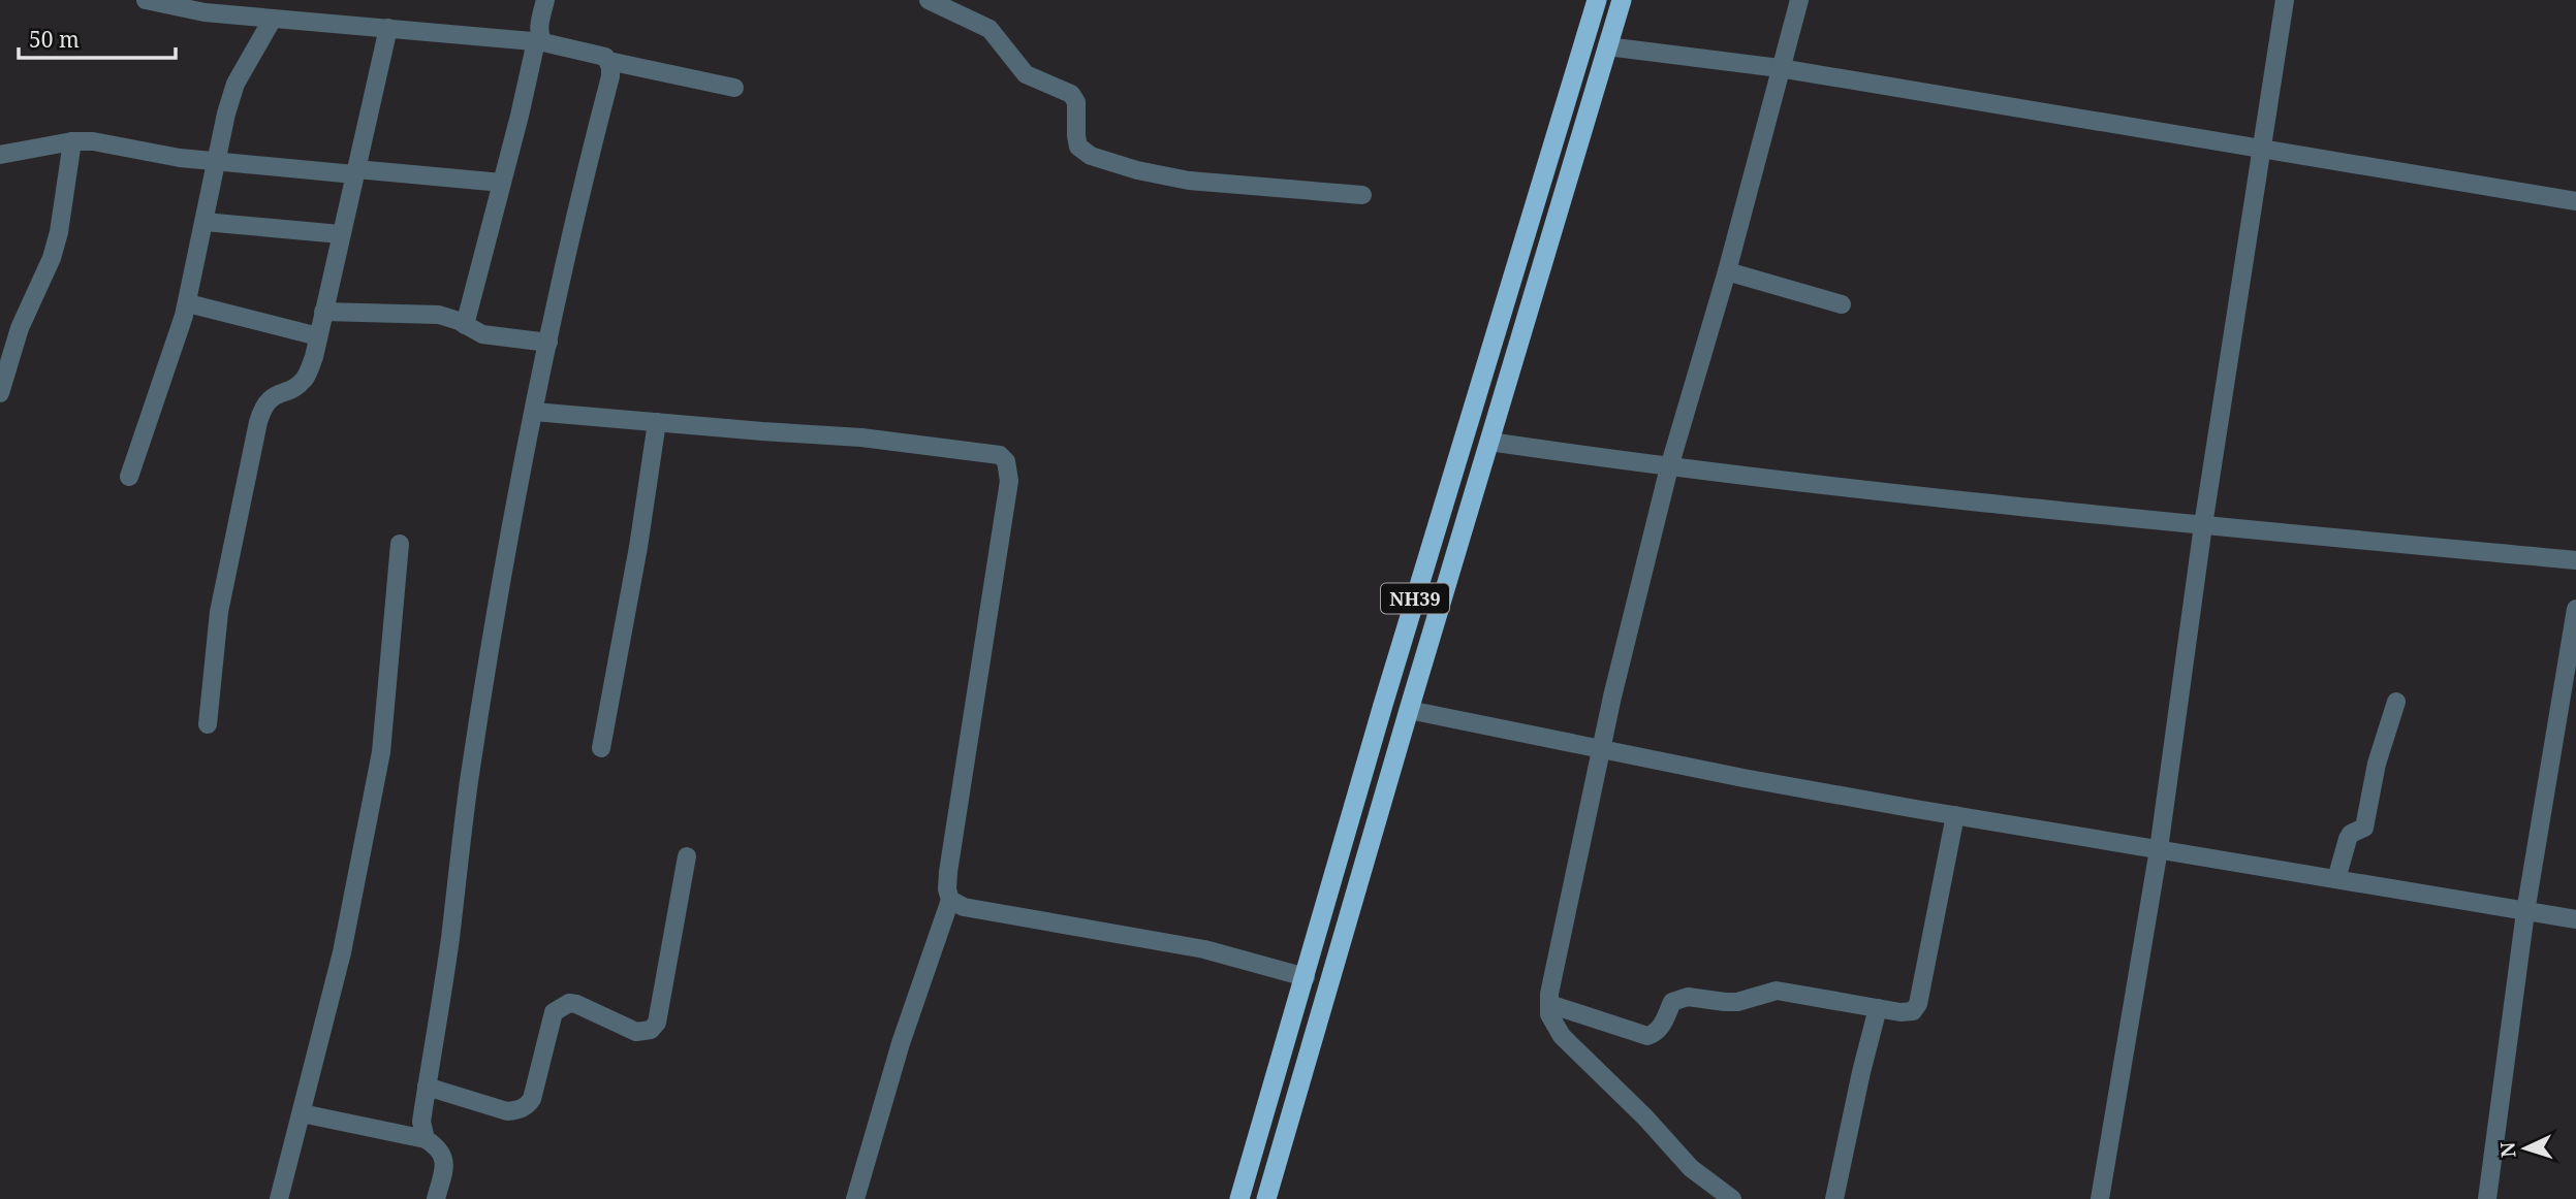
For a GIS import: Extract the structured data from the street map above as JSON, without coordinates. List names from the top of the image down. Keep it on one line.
{"streets":{"highway":["NH39"]},"scale_bar":"50 m","north":"left"}
